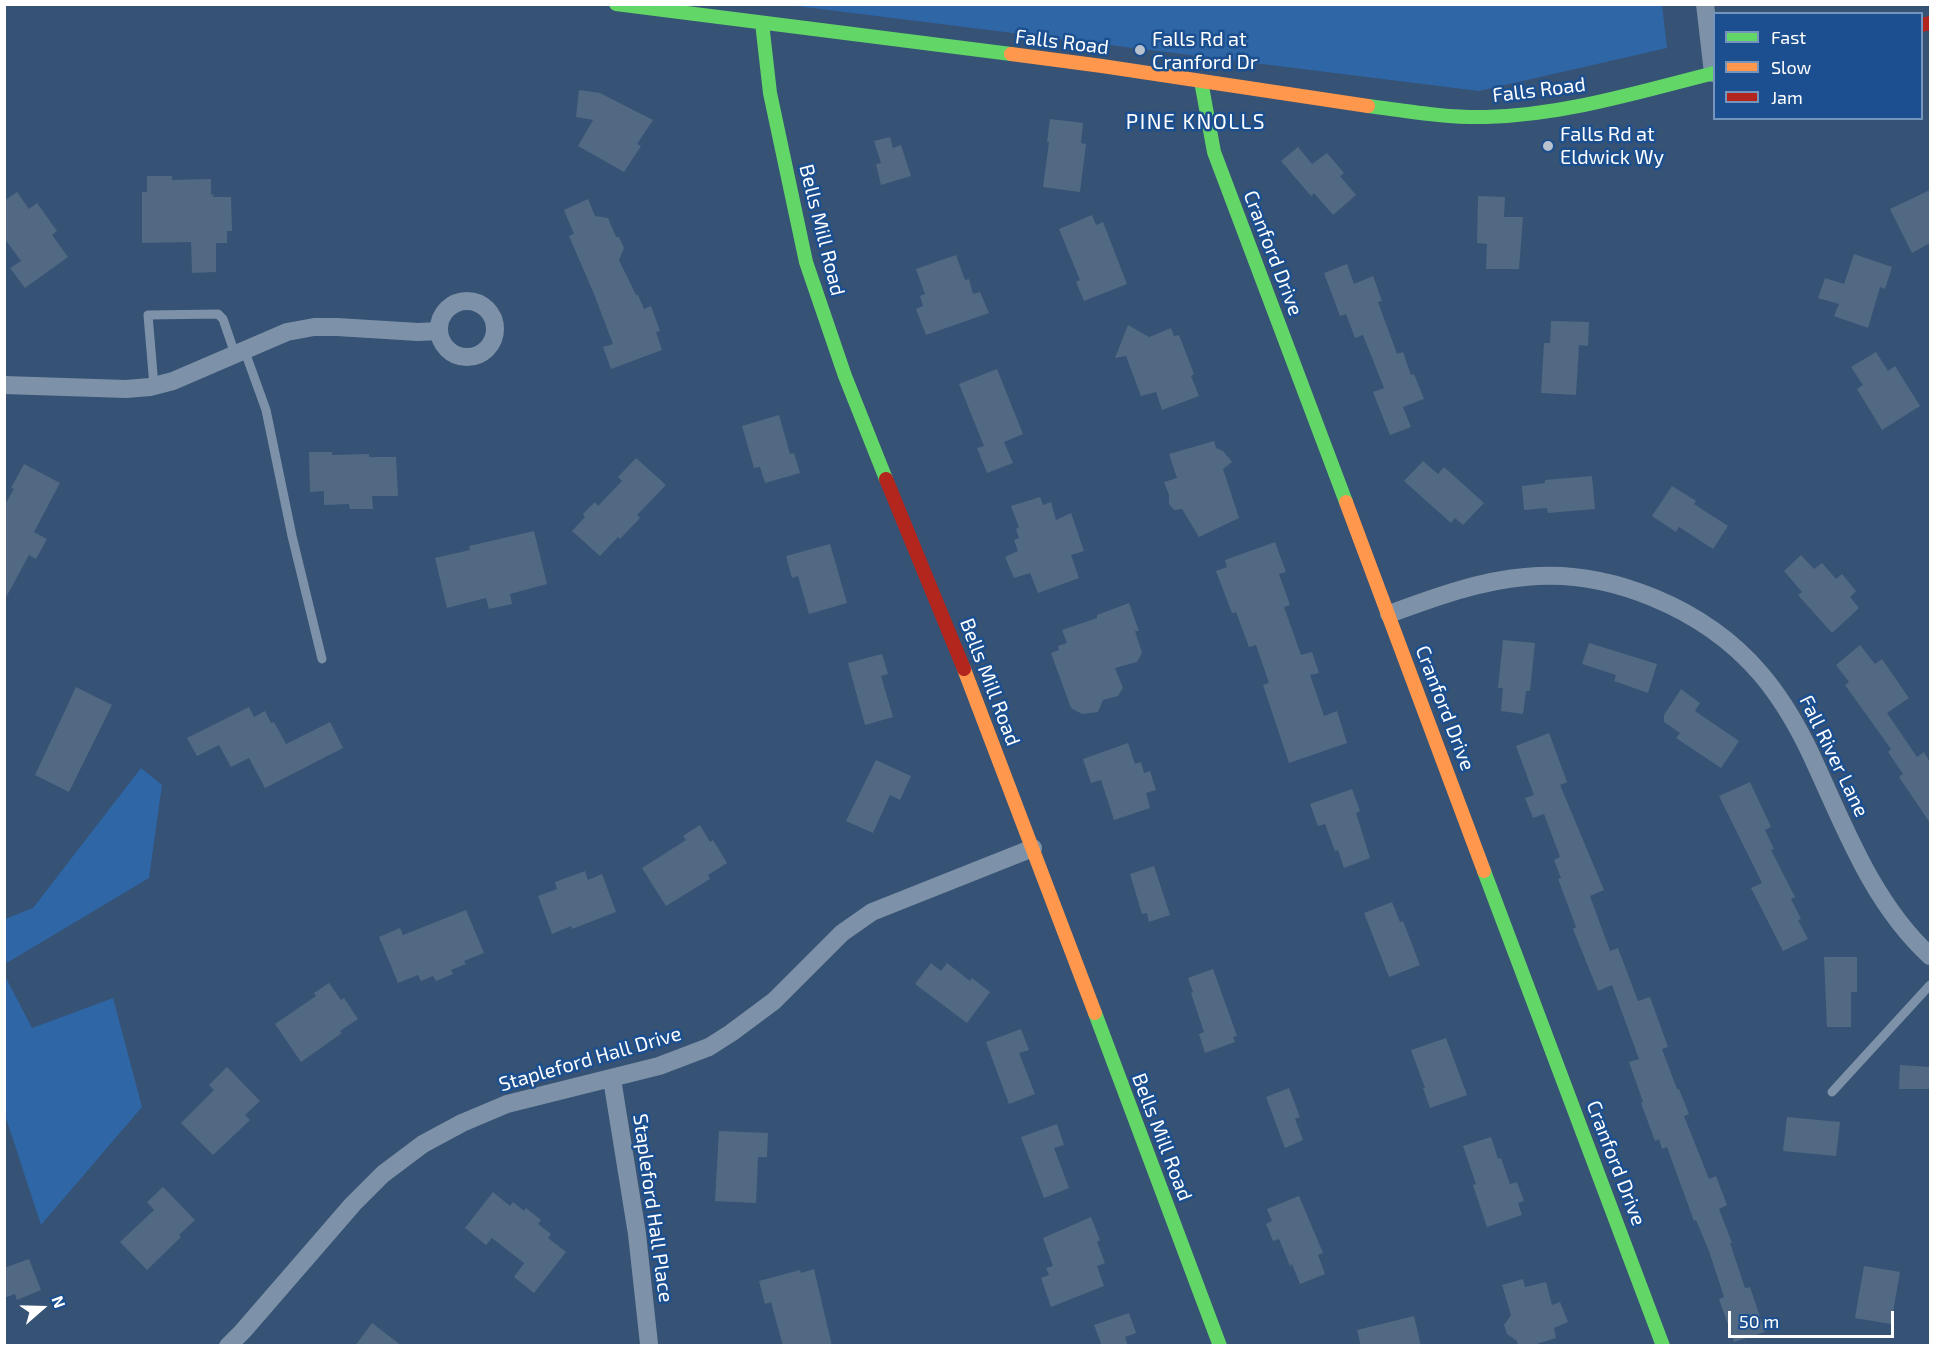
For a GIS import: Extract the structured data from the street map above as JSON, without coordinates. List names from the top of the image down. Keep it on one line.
{"streets":{"street":["Falls Road","Bells Mill Road","Cranford Drive","Fall River Lane","Stapleford Hall Drive","Stapleford Hall Place"]},"crossings":[["Falls Road","Bells Mill Road"],["Falls Road","Cranford Drive"],["Bells Mill Road","Stapleford Hall Drive"],["Cranford Drive","Fall River Lane"],["Stapleford Hall Drive","Stapleford Hall Place"]],"districts":["PINE KNOLLS"],"places":["Falls Rd at Cranford Dr","Falls Rd at Eldwick Wy"],"legend":["Fast","Slow","Jam"],"scale_bar":"50 m","north":"right"}
